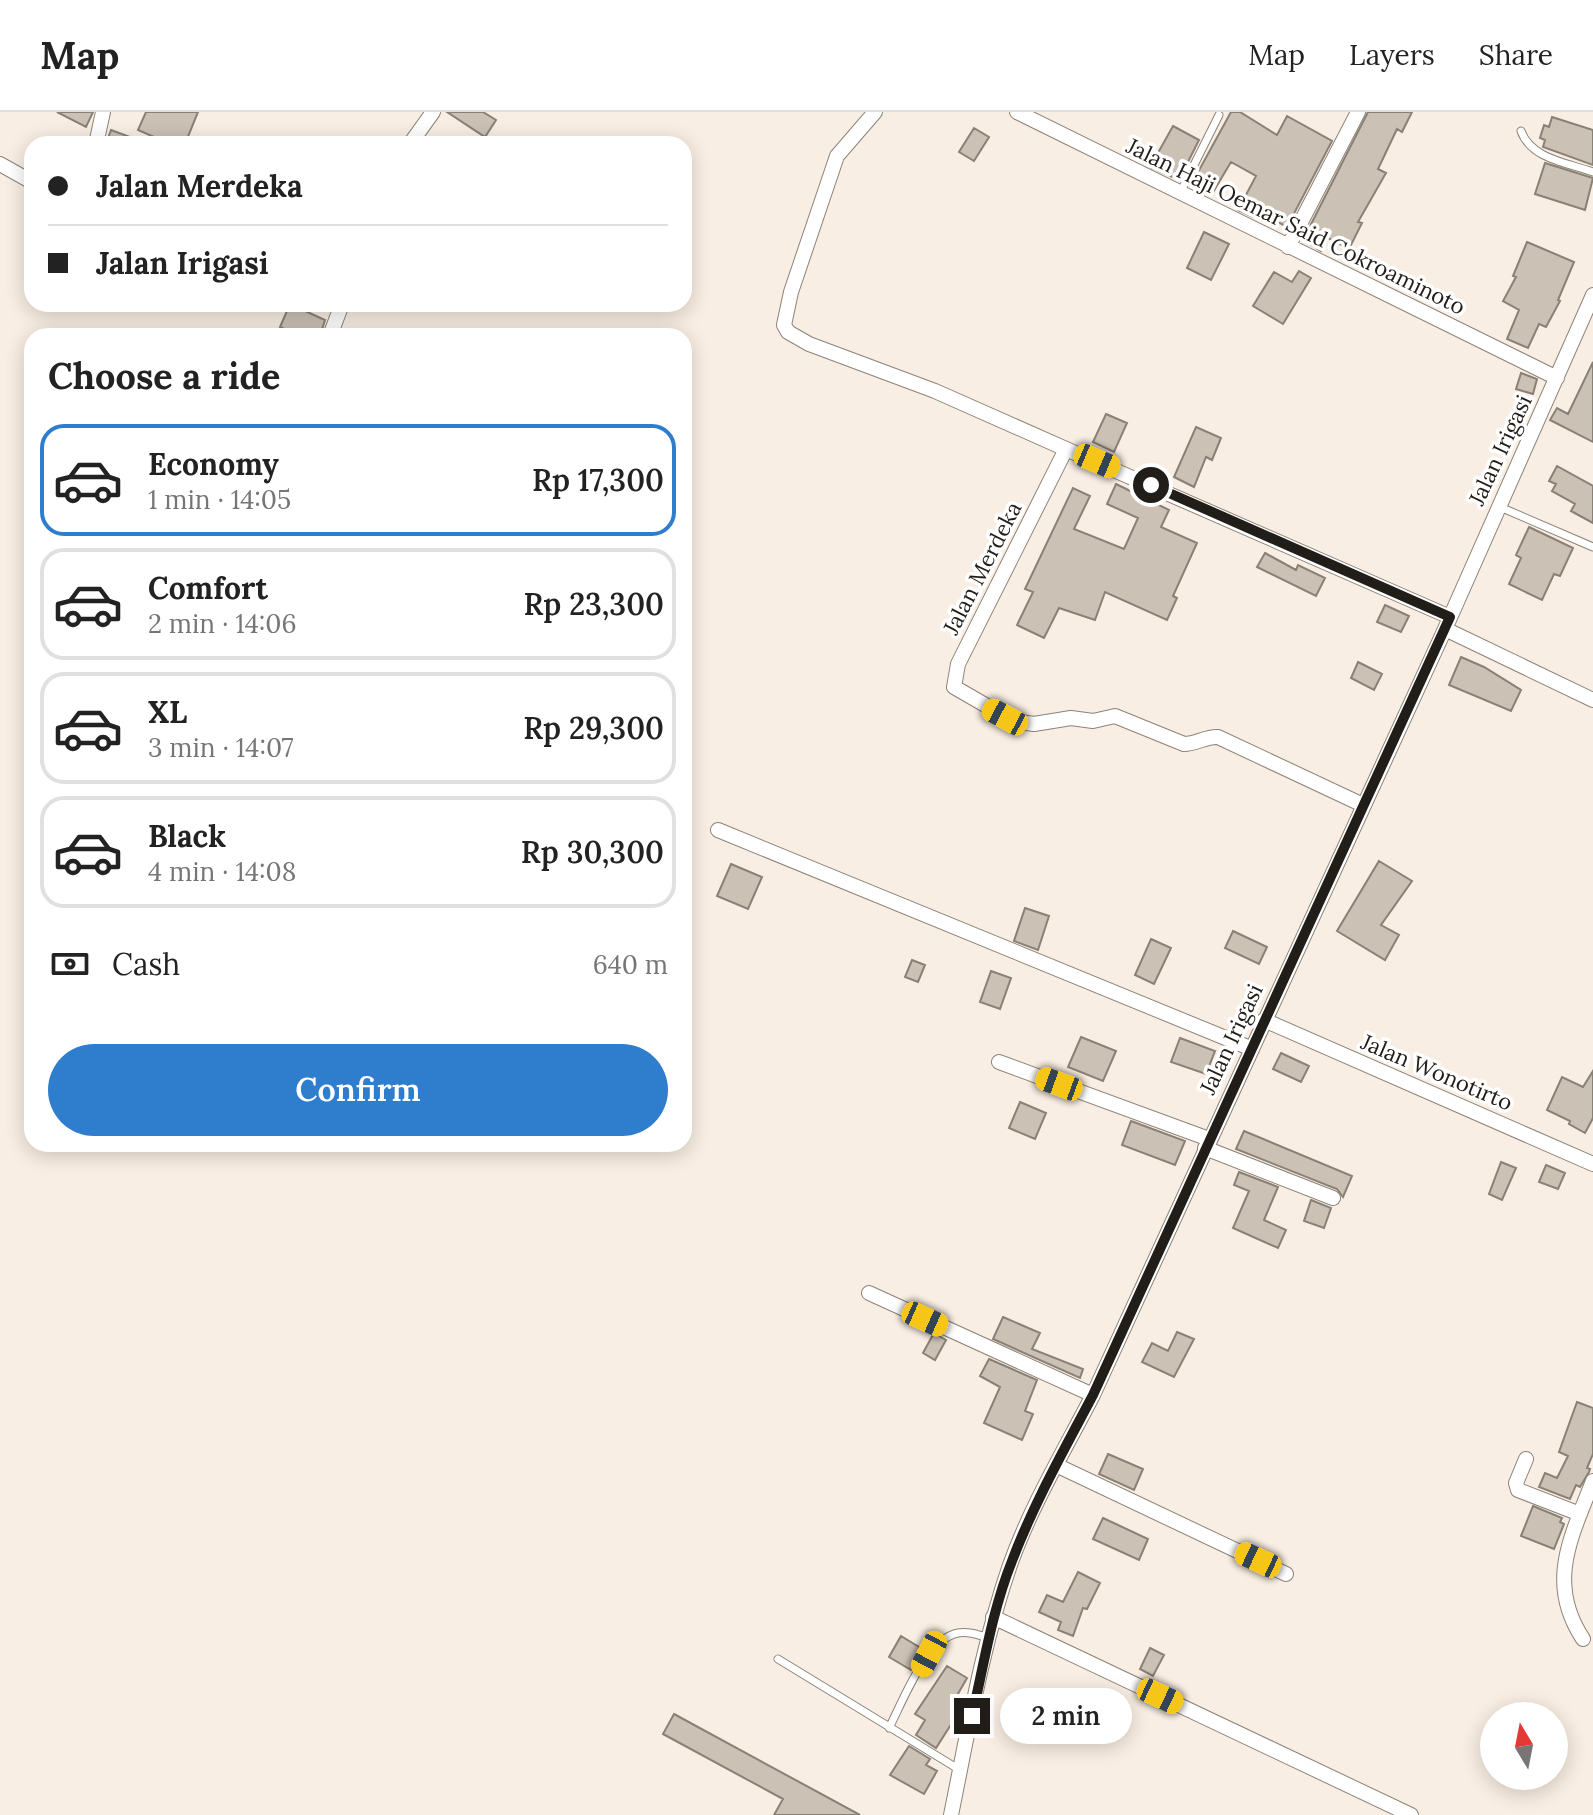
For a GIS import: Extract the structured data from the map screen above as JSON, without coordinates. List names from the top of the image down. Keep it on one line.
{"streets":{"street":["Jalan Haji Oemar Said Cokroaminoto","Jalan Irigasi","Jalan Merdeka","Jalan Wonotirto"]},"crossings":[["Jalan Haji Oemar Said Cokroaminoto","Jalan Irigasi"],["Jalan Irigasi","Jalan Merdeka"],["Jalan Irigasi","Jalan Wonotirto"]],"north":"top","page":{"header":"Map","nav":["Map","Layers","Share"],"banner":["Jalan Merdeka","Jalan Irigasi"],"heading":"Choose a ride","list":[{"name":"Economy","note":"1 min · 14:05","value":"Rp 17,300"},{"name":"Comfort","note":"2 min · 14:06","value":"Rp 23,300"},{"name":"XL","note":"3 min · 14:07","value":"Rp 29,300"},{"name":"Black","note":"4 min · 14:08","value":"Rp 30,300"}],"pay":["Cash","640 m"],"buttons":"Confirm","bubble":"2 min"}}
